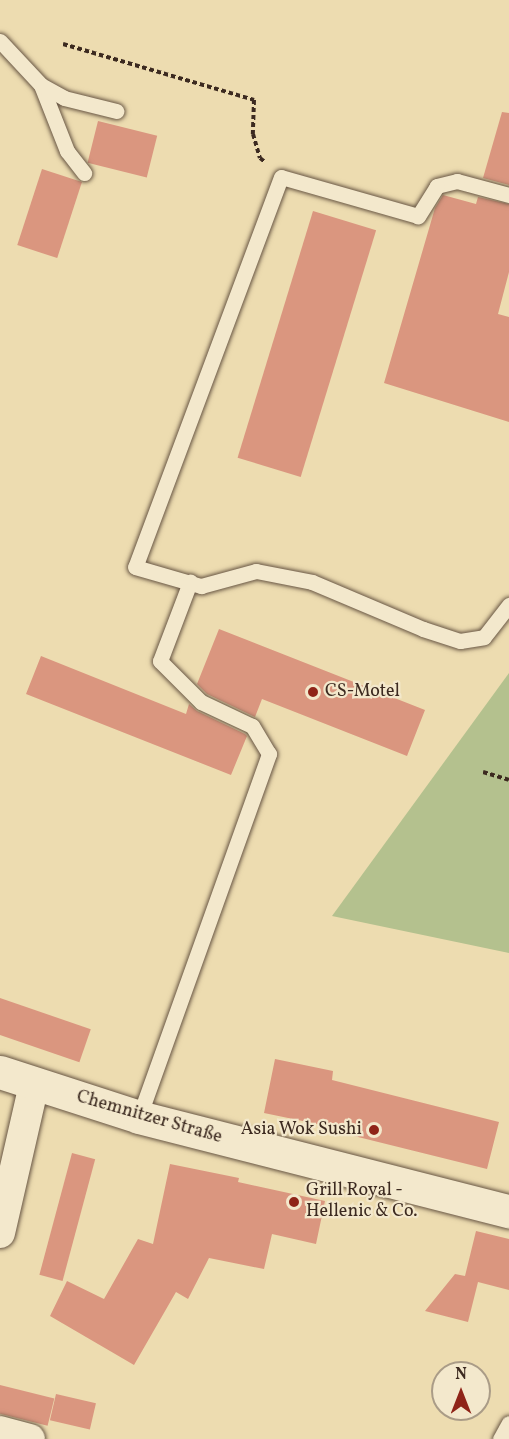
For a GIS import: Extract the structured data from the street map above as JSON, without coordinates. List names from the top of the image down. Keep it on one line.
{"streets":{"street":["Chemnitzer Straße"]},"places":["CS-Motel","Asia Wok Sushi","Grill Royal - Hellenic & Co."],"north":"top"}
